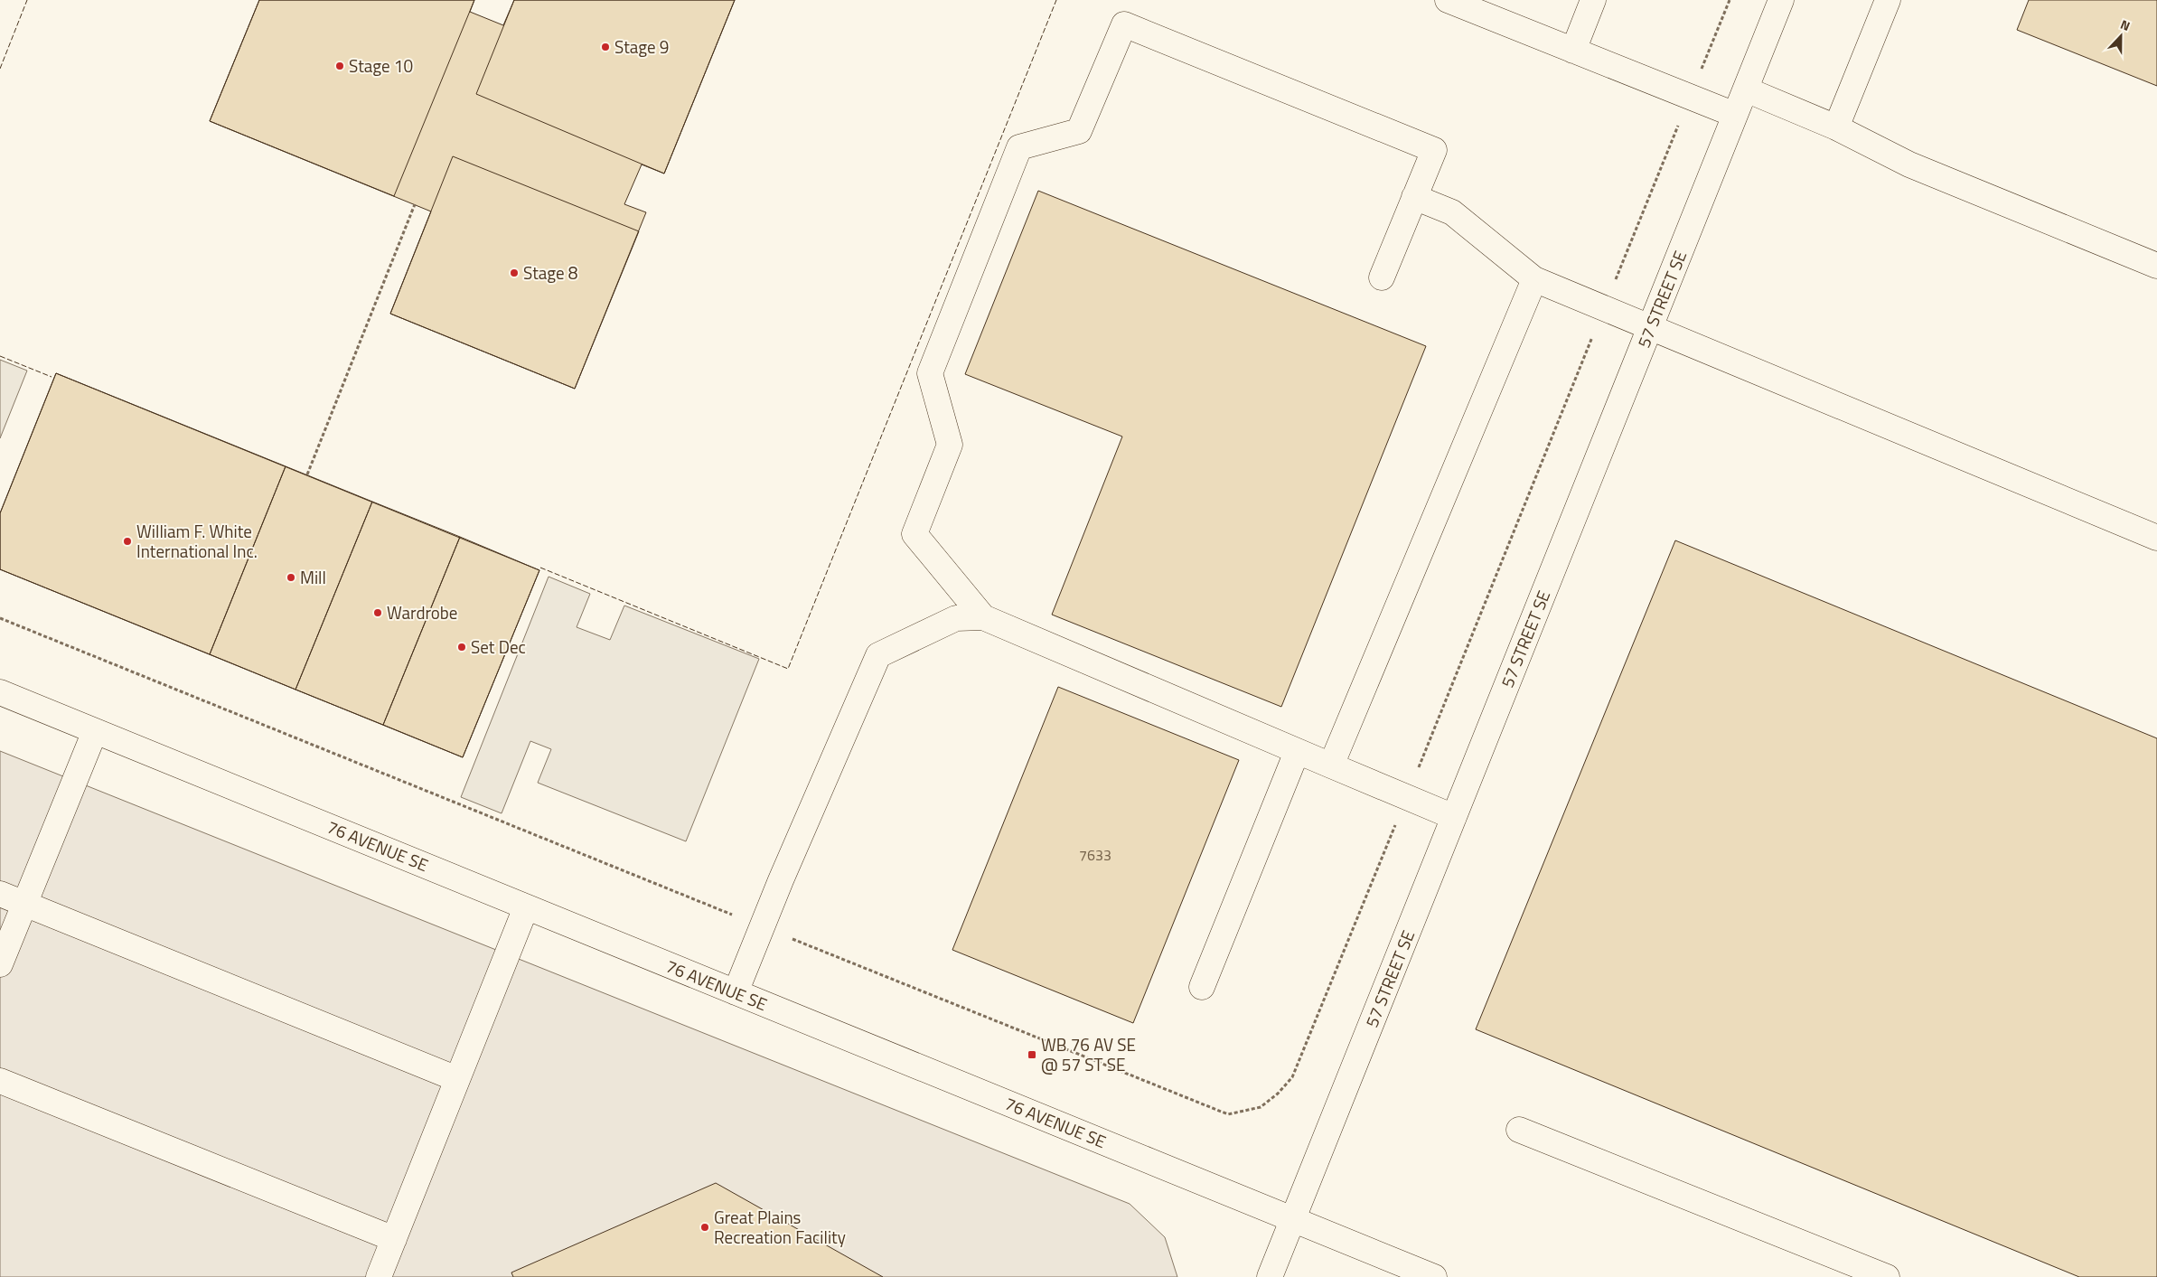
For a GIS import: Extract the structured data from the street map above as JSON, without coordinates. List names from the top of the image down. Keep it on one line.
{"streets":{"street":["57 STREET SE","76 AVENUE SE"]},"crossings":[["57 STREET SE","76 AVENUE SE"]],"places":{"other":["Stage 9","Stage 10","Stage 8","William F. White International Inc.","Mill","Wardrobe","Set Dec","Great Plains Recreation Facility"],"transit":["WB 76 AV SE @ 57 ST SE"]},"house_numbers":["7633"],"north":"top"}
